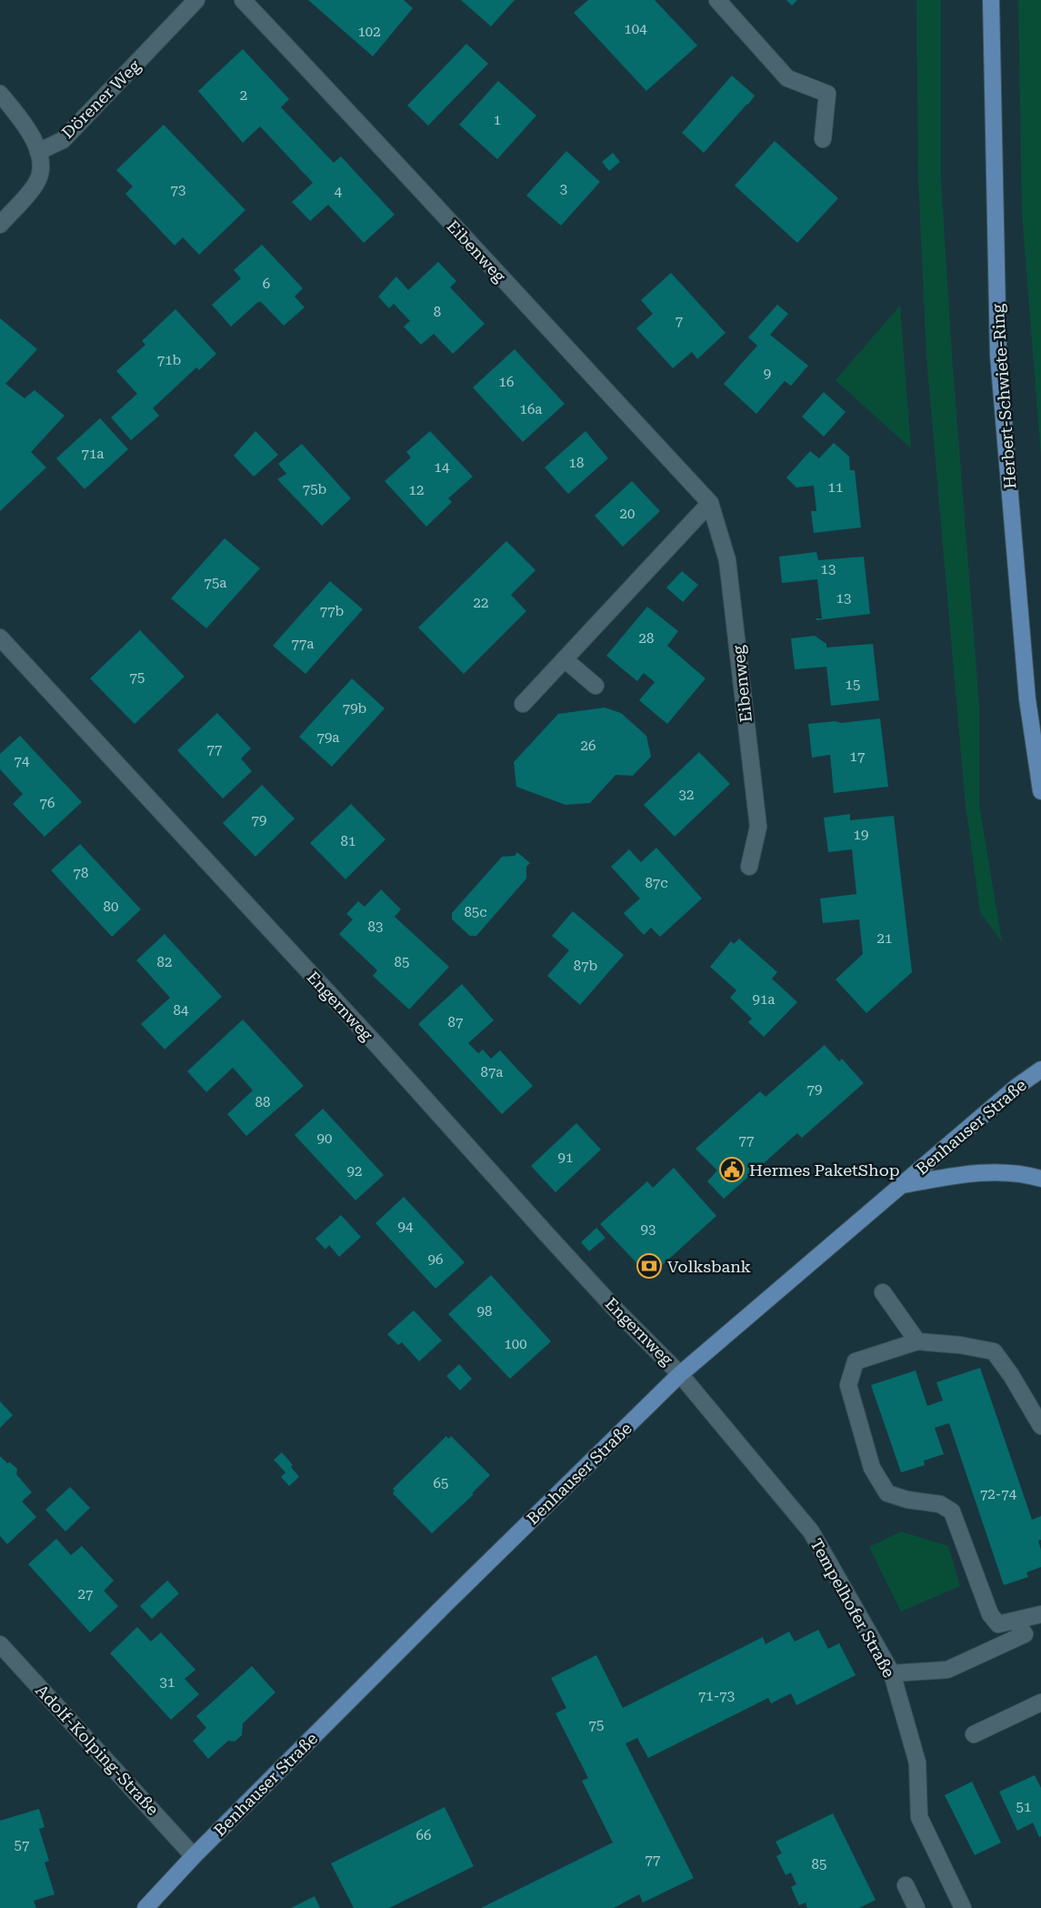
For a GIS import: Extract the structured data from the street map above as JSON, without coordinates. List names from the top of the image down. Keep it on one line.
{"streets":{"main road":["Herbert-Schwiete-Ring","Benhauser Straße"],"street":["Dörener Weg","Eibenweg","Engernweg","Tempelhofer Straße","Adolf-Kolping-Straße"]},"crossings":[["Engernweg","Benhauser Straße"],["Engernweg","Tempelhofer Straße"],["Benhauser Straße","Tempelhofer Straße"],["Benhauser Straße","Adolf-Kolping-Straße"]],"places":{"public building":["Hermes PaketShop"],"bank":["Volksbank"]},"house_numbers":["104","102","2","1","3","73","4","6","8","7","71b","9","16","16a","71a","18","14","11","75b","12","20","13","75a","13","22","77b","28","77a","75","15","79b","79a","26","77","17","74","32","76","79","19","81","78","87c","80","85c","83","21","82","85","87b","91a","84","87","87a","79","88","90","77","91","92","94","93","96","98","100","65","72-74","27","31","71-73","75","51","66","57","77","85"]}
